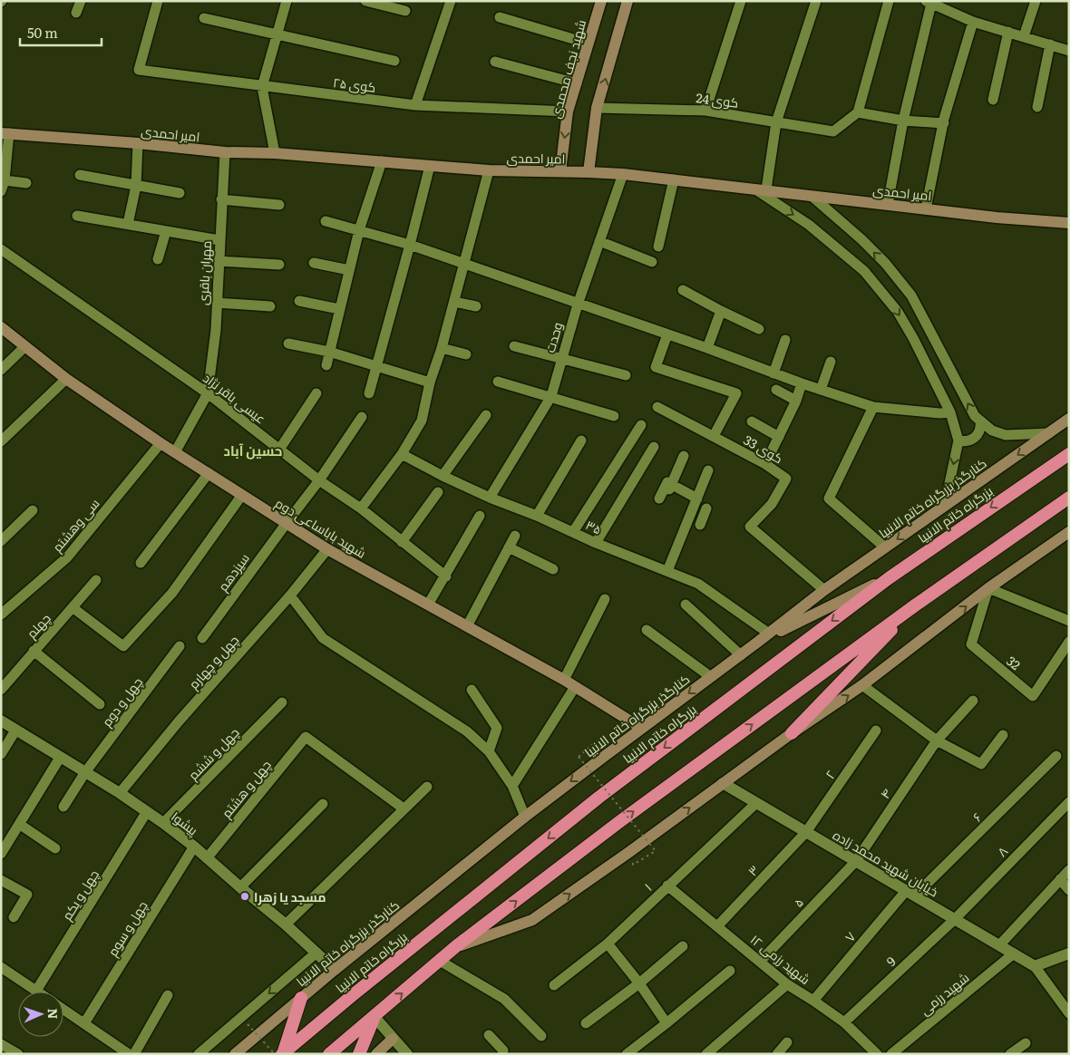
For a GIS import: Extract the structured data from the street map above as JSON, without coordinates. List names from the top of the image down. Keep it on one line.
{"streets":{"highway":["بزرگراه خاتم الانبیا"],"main road":["شهید نجف محمدی","امیر احمدی","کنارگذر بزرگراه خاتم الانبیا","شهید باباساعی دوم"],"street":["کوی ۲۵","کوی 24","مهران باقری","وحدت","عیسی باقر نژاد","کوی 33","سی وهشتم","۳۵","سیزدهم","چهلم","چهل و چهارم","32","چهل و دوم","چهل و ششم","۲","چهل و هشتم","۴","۶","پیشوا","۸","خیابان شهید محمد زاده","۳","۱","چهل و یکم","۵","چهل و سوم","۷","شهید رزمی ۱۲","9","شهید رزمی"]},"crossings":[["شهید نجف محمدی","کوی ۲۵"],["شهید نجف محمدی","امیر احمدی"],["امیر احمدی","مهران باقری"],["امیر احمدی","وحدت"],["مهران باقری","عیسی باقر نژاد"],["وحدت","۳۵"],["عیسی باقر نژاد","سیزدهم"],["کوی 33","کنارگذر بزرگراه خاتم الانبیا"],["کنارگذر بزرگراه خاتم الانبیا","۳۵"],["کنارگذر بزرگراه خاتم الانبیا","شهید باباساعی دوم"],["کنارگذر بزرگراه خاتم الانبیا","پیشوا"],["سی وهشتم","شهید باباساعی دوم"],["شهید باباساعی دوم","سیزدهم"],["شهید باباساعی دوم","چهل و چهارم"],["چهل و چهارم","پیشوا"],["چهل و دوم","پیشوا"],["چهل و ششم","پیشوا"],["۲","خیابان شهید محمد زاده"],["۲","۳"],["چهل و هشتم","پیشوا"],["۴","خیابان شهید محمد زاده"],["۴","۵"],["۶","خیابان شهید محمد زاده"],["۶","۷"],["پیشوا","چهل و یکم"],["پیشوا","چهل و سوم"],["۸","خیابان شهید محمد زاده"],["۸","9"],["خیابان شهید محمد زاده","۳"],["خیابان شهید محمد زاده","۱"],["خیابان شهید محمد زاده","۵"],["خیابان شهید محمد زاده","۷"],["خیابان شهید محمد زاده","9"],["خیابان شهید محمد زاده","شهید رزمی"],["۳","شهید رزمی ۱۲"],["۱","شهید رزمی ۱۲"],["۵","شهید رزمی ۱۲"],["۷","شهید رزمی ۱۲"],["شهید رزمی ۱۲","9"]],"districts":["حسین آباد"],"places":["مسجد یا زهرا"],"scale_bar":"50 m","north":"right"}
